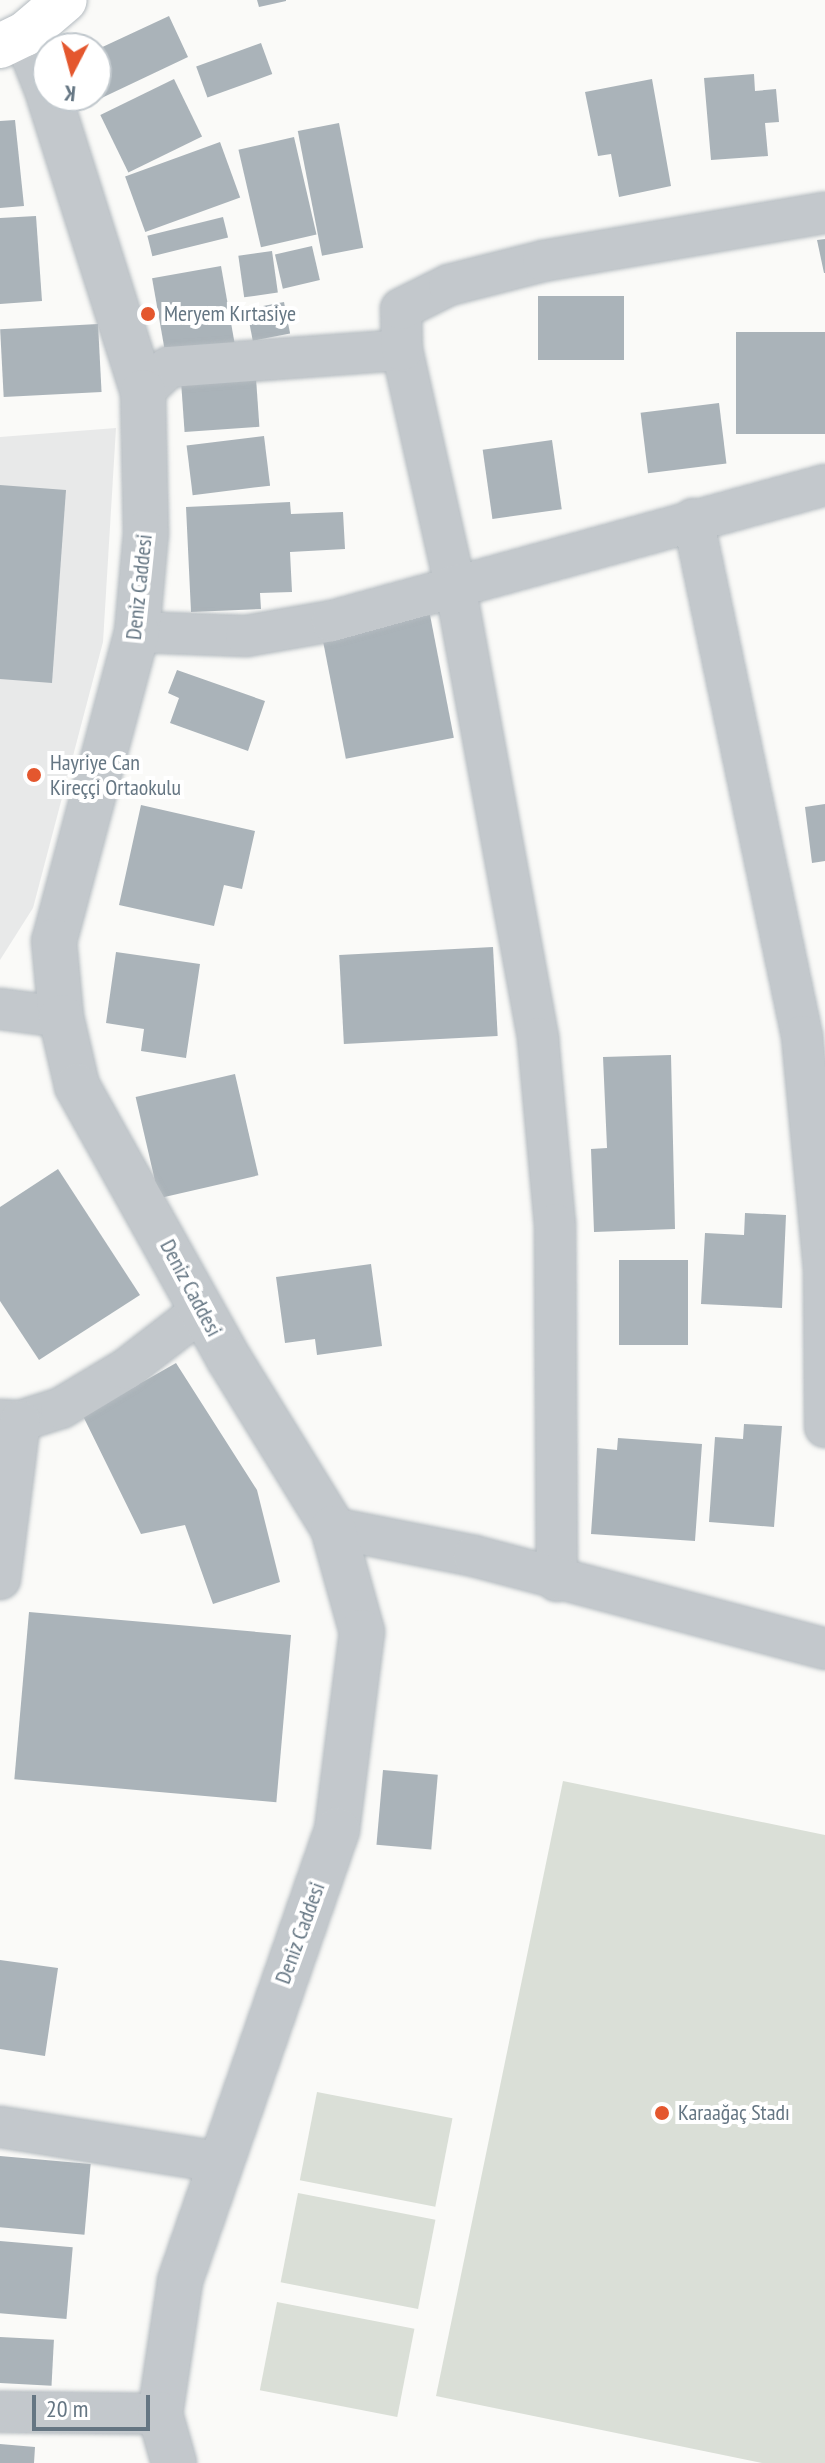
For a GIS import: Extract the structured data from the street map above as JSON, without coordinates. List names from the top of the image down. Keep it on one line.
{"streets":{"street":["Deniz Caddesi"]},"places":["Meryem Kırtasiye","Hayriye Can Kireççi Ortaokulu","Karaağaç Stadı"],"scale_bar":"20 m","north":"bottom"}
